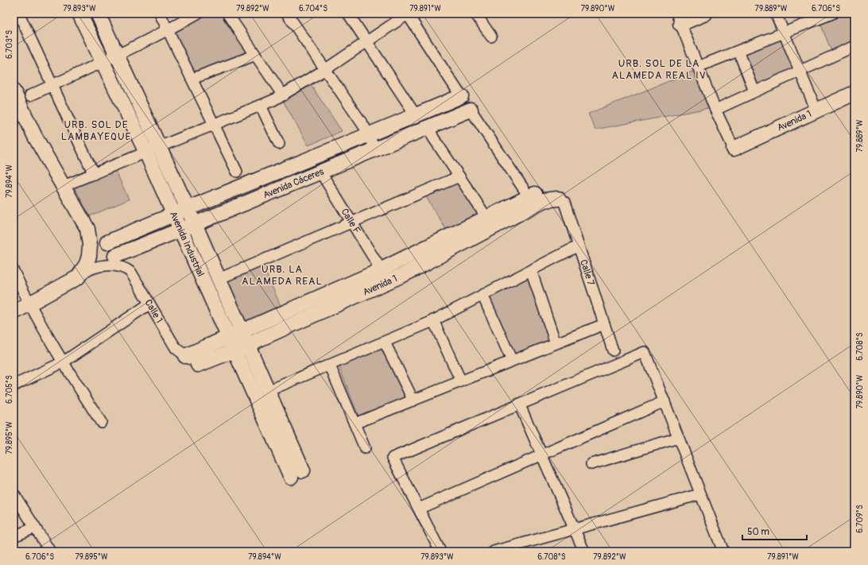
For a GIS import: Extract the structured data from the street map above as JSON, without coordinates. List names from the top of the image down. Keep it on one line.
{"streets":{"street":["Avenida 1","Avenida Cáceres","Calle F","Avenida Industrial","Calle 7","Calle 1"]},"crossings":[["Avenida 1","Calle F"],["Avenida 1","Avenida Industrial"],["Avenida 1","Calle 7"],["Avenida 1","Calle 1"],["Avenida Cáceres","Calle F"],["Avenida Cáceres","Avenida Industrial"],["Avenida Cáceres","Calle 1"]],"districts":["URB. SOL DE LA ALAMEDA REAL IV","URB. SOL DE LAMBAYEQUE","URB. LA ALAMEDA REAL"],"scale_bar":"50 m","coordinates":["79.893°W","79.892°W","6.704°S","79.891°W","79.890°W","79.889°W","6.706°S","6.703°S","79.894°W","6.708°S","6.705°S","79.895°W","6.709°S"]}
